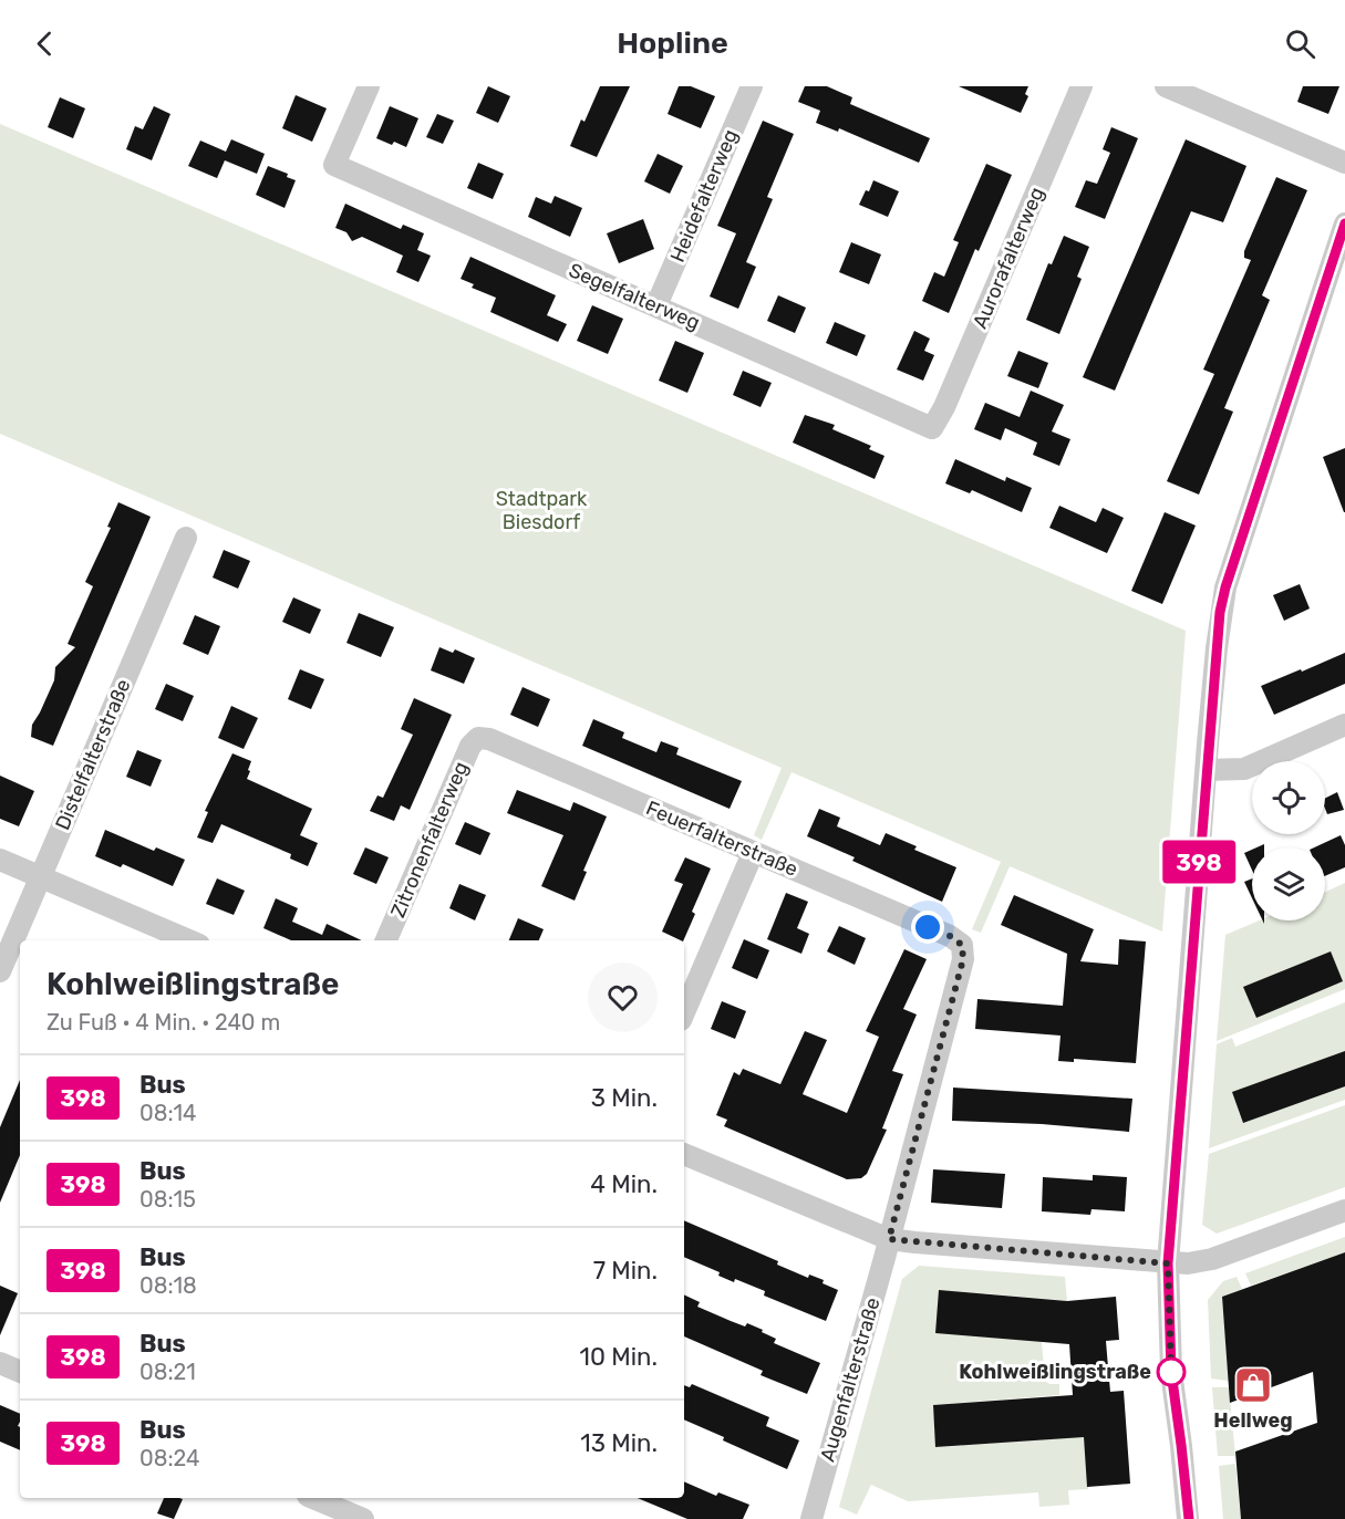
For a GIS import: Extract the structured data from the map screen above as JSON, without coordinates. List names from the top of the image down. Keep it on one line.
{"streets":{"street":["Heidefalterweg","Aurorafalterweg","Segelfalterweg","Distelfalterstraße","Feuerfalterstraße","Zitronenfalterweg","Augenfalterstraße"]},"crossings":[["Heidefalterweg","Segelfalterweg"],["Aurorafalterweg","Segelfalterweg"],["Feuerfalterstraße","Zitronenfalterweg"],["Feuerfalterstraße","Augenfalterstraße"]],"parks":["Stadtpark Biesdorf"],"places":{"other":["Kohlweißlingstraße"],"shop":["Hellweg"]},"lines":["bus line 398"],"page":{"header":"Hopline","on_map":"398","heading":["Kohlweißlingstraße","Zu Fuß · 4 Min. · 240 m"],"list":[{"mark":"398","name":"Bus","note":"08:14","value":"3 Min."},{"mark":"398","name":"Bus","note":"08:15","value":"4 Min."},{"mark":"398","name":"Bus","note":"08:18","value":"7 Min."},{"mark":"398","name":"Bus","note":"08:21","value":"10 Min."},{"mark":"398","name":"Bus","note":"08:24","value":"13 Min."}]}}
